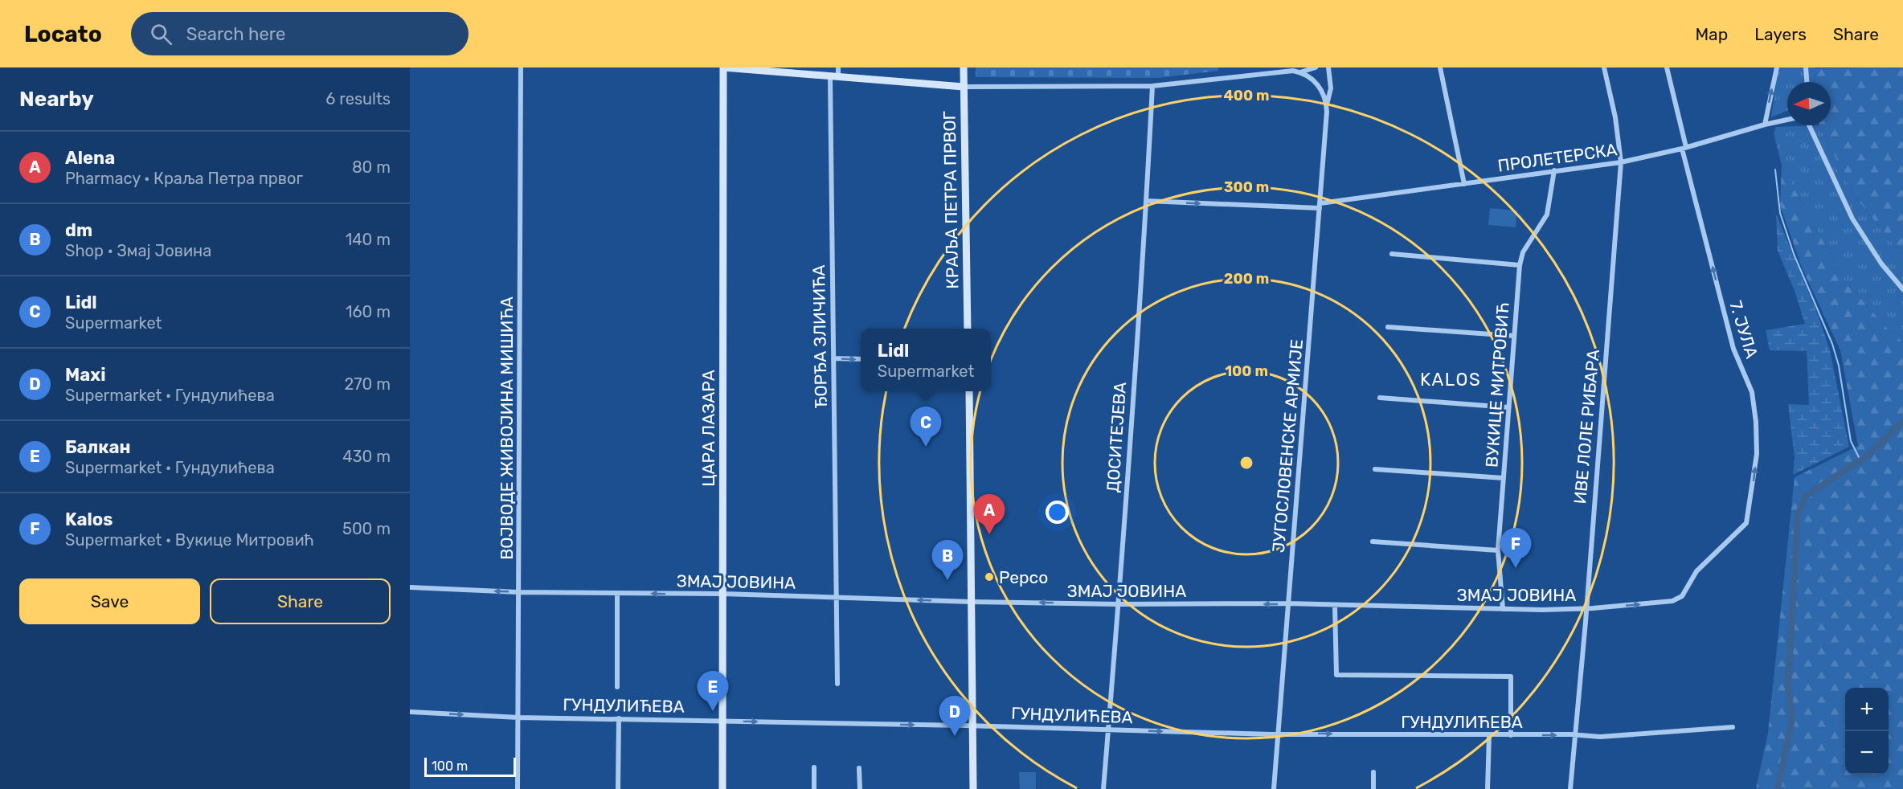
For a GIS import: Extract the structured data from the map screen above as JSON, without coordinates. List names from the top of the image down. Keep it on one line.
{"streets":{"street":["ПРОЛЕТЕРСКА","КРАЉА ПЕТРА ПРВОГ","7. ЈУЛА","ЂОРЂА ЗЛИЧИЋА","ВУКИЦЕ МИТРОВИЋ","ИВЕ ЛОЛЕ РИБАРА","ВОЈВОДЕ ЖИВОЈИНА МИШИЋА","ЦАРА ЛАЗАРА","ДОСИТЕЈЕВА","ЈУГОСЛОВЕНСКЕ АРМИЈЕ","ЗМАЈ ЈОВИНА","ГУНДУЛИЋЕВА"]},"crossings":[["ПРОЛЕТЕРСКА","7. ЈУЛА"],["ПРОЛЕТЕРСКА","ВУКИЦЕ МИТРОВИЋ"],["ПРОЛЕТЕРСКА","ИВЕ ЛОЛЕ РИБАРА"],["ПРОЛЕТЕРСКА","ДОСИТЕЈЕВА"],["ПРОЛЕТЕРСКА","ЈУГОСЛОВЕНСКЕ АРМИЈЕ"],["7. ЈУЛА","ЗМАЈ ЈОВИНА"],["ЂОРЂА ЗЛИЧИЋА","ЗМАЈ ЈОВИНА"],["ВУКИЦЕ МИТРОВИЋ","ЗМАЈ ЈОВИНА"],["ИВЕ ЛОЛЕ РИБАРА","ЗМАЈ ЈОВИНА"],["ИВЕ ЛОЛЕ РИБАРА","ГУНДУЛИЋЕВА"],["ВОЈВОДЕ ЖИВОЈИНА МИШИЋА","ЗМАЈ ЈОВИНА"],["ВОЈВОДЕ ЖИВОЈИНА МИШИЋА","ГУНДУЛИЋЕВА"],["ЦАРА ЛАЗАРА","ЗМАЈ ЈОВИНА"],["ЦАРА ЛАЗАРА","ГУНДУЛИЋЕВА"],["ДОСИТЕЈЕВА","ЗМАЈ ЈОВИНА"],["ДОСИТЕЈЕВА","ГУНДУЛИЋЕВА"],["ЈУГОСЛОВЕНСКЕ АРМИЈЕ","ЗМАЈ ЈОВИНА"],["ЈУГОСЛОВЕНСКЕ АРМИЈЕ","ГУНДУЛИЋЕВА"]],"one_way":["7. ЈУЛА","ГУНДУЛИЋЕВА"],"districts":["KALOS"],"places":["Pepco"],"scale_bar":"100 m","north":"left","page":{"header":"Locato","search":"Search here","nav":["Map","Layers","Share"],"heading":["Nearby","6 results"],"list":[{"mark":"A","name":"Alena","note":"Pharmacy · Краља Петра првог","value":"80 m"},{"mark":"B","name":"dm","note":"Shop · Змај Јовина","value":"140 m"},{"mark":"C","name":"Lidl","note":"Supermarket","value":"160 m"},{"mark":"D","name":"Maxi","note":"Supermarket · Гундулићева","value":"270 m"},{"mark":"E","name":"Балкан","note":"Supermarket · Гундулићева","value":"430 m"},{"mark":"F","name":"Kalos","note":"Supermarket · Вукице Митровић","value":"500 m"}],"popup":["Lidl","Supermarket"],"pins":["C","A","F","B","E","D"],"buttons":["Save","Share"],"map_buttons":["+","−"],"scale":"100 m"},"rings":["400 m","300 m","200 m","100 m"]}
